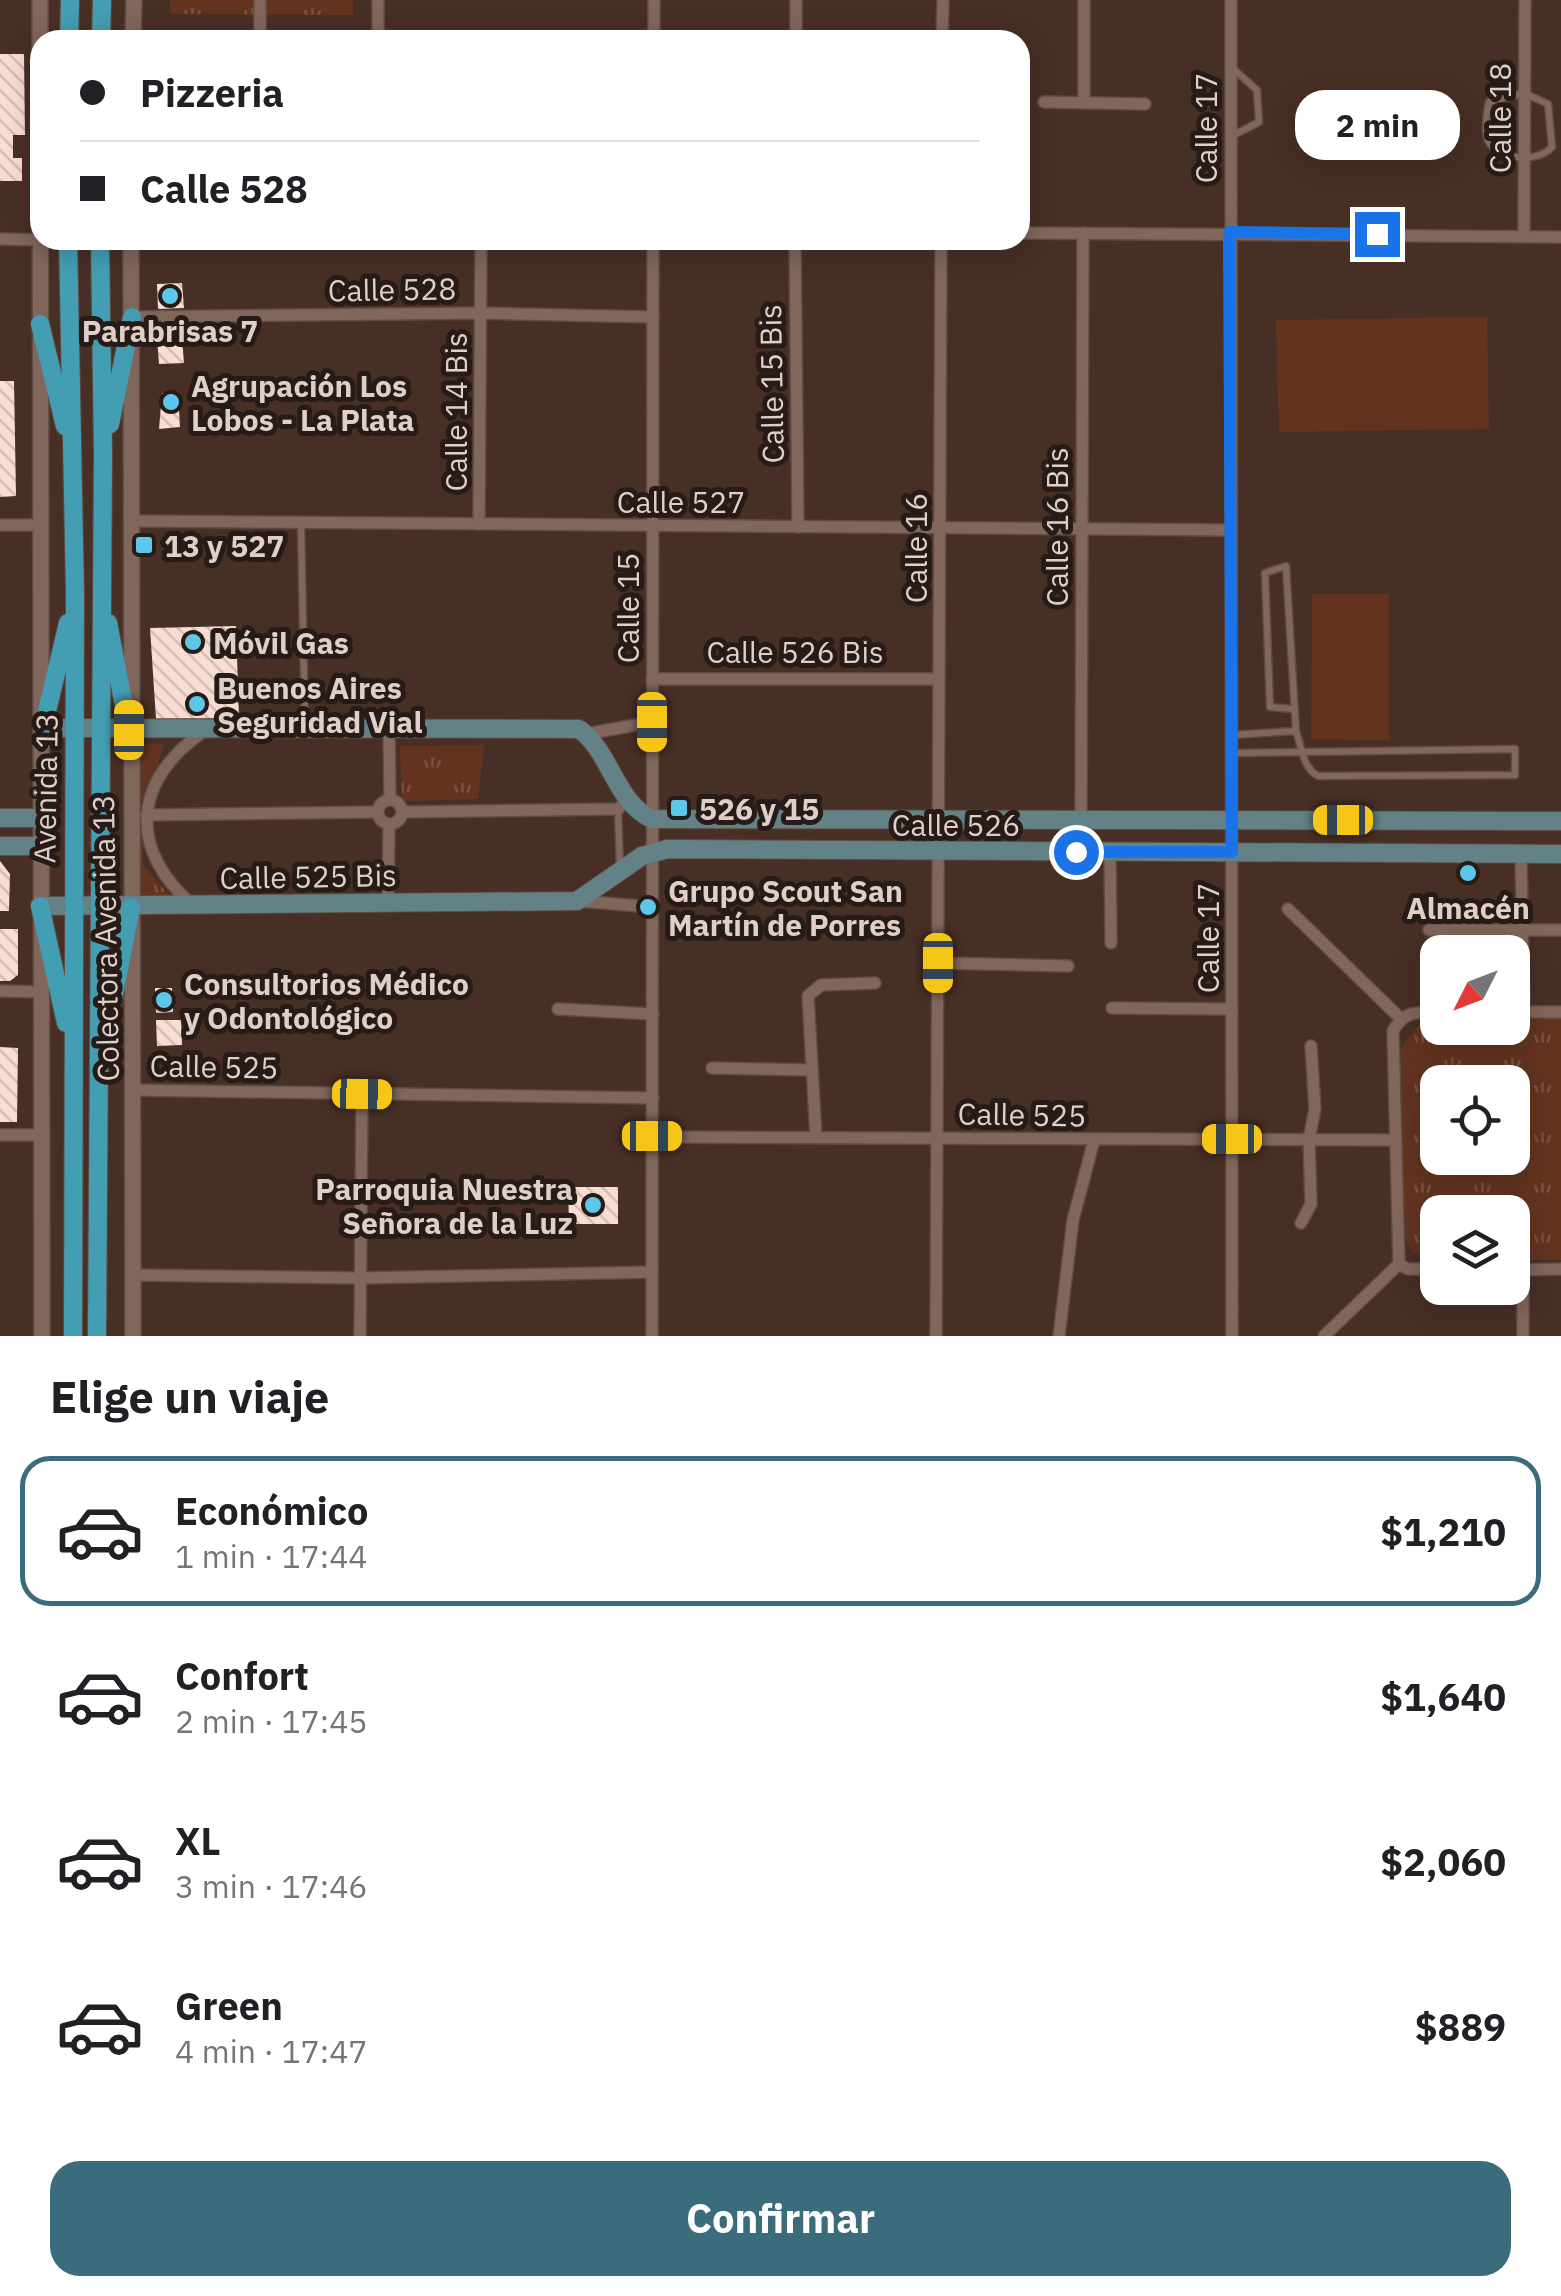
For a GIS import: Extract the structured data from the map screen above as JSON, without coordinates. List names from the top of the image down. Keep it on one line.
{"streets":{"main road":["Avenida 13","Calle 526","Calle 525 Bis"],"street":["Calle 18","Calle 17","Calle 528","Calle 15 Bis","Calle 14 Bis","Calle 527","Calle 16 Bis","Calle 16","Calle 15","Calle 526 Bis","Colectora Avenida 13","Calle 525"]},"crossings":[["Calle 17","Calle 527"],["Calle 17","Calle 526"],["Calle 17","Calle 525"],["Calle 528","Calle 14 Bis"],["Calle 528","Calle 15"],["Calle 528","Colectora Avenida 13"],["Calle 15 Bis","Calle 527"],["Calle 14 Bis","Calle 527"],["Calle 527","Calle 16 Bis"],["Calle 527","Calle 16"],["Calle 527","Calle 15"],["Calle 527","Colectora Avenida 13"],["Calle 16 Bis","Calle 526"],["Calle 16","Calle 526 Bis"],["Calle 16","Calle 526"],["Calle 16","Calle 525"],["Calle 15","Calle 526 Bis"],["Calle 15","Calle 526"],["Calle 15","Calle 525 Bis"],["Calle 15","Calle 525"],["Avenida 13","Calle 525 Bis"],["Calle 525 Bis","Colectora Avenida 13"],["Colectora Avenida 13","Calle 525"]],"places":{"other":["Parabrisas 7","Agrupación Los Lobos - La Plata","Móvil Gas","Buenos Aires Seguridad Vial","Almacén","Grupo Scout San Martín de Porres","Consultorios Médico y Odontológico","Parroquia Nuestra Señora de la Luz"],"transit":["13 y 527","526 y 15"]},"north":"bottom left","page":{"banner":["Pizzeria","Calle 528"],"bubble":"2 min","heading":"Elige un viaje","list":[{"name":"Económico","note":"1 min · 17:44","value":"$1,210"},{"name":"Confort","note":"2 min · 17:45","value":"$1,640"},{"name":"XL","note":"3 min · 17:46","value":"$2,060"},{"name":"Green","note":"4 min · 17:47","value":"$889"}],"buttons":"Confirmar"}}
